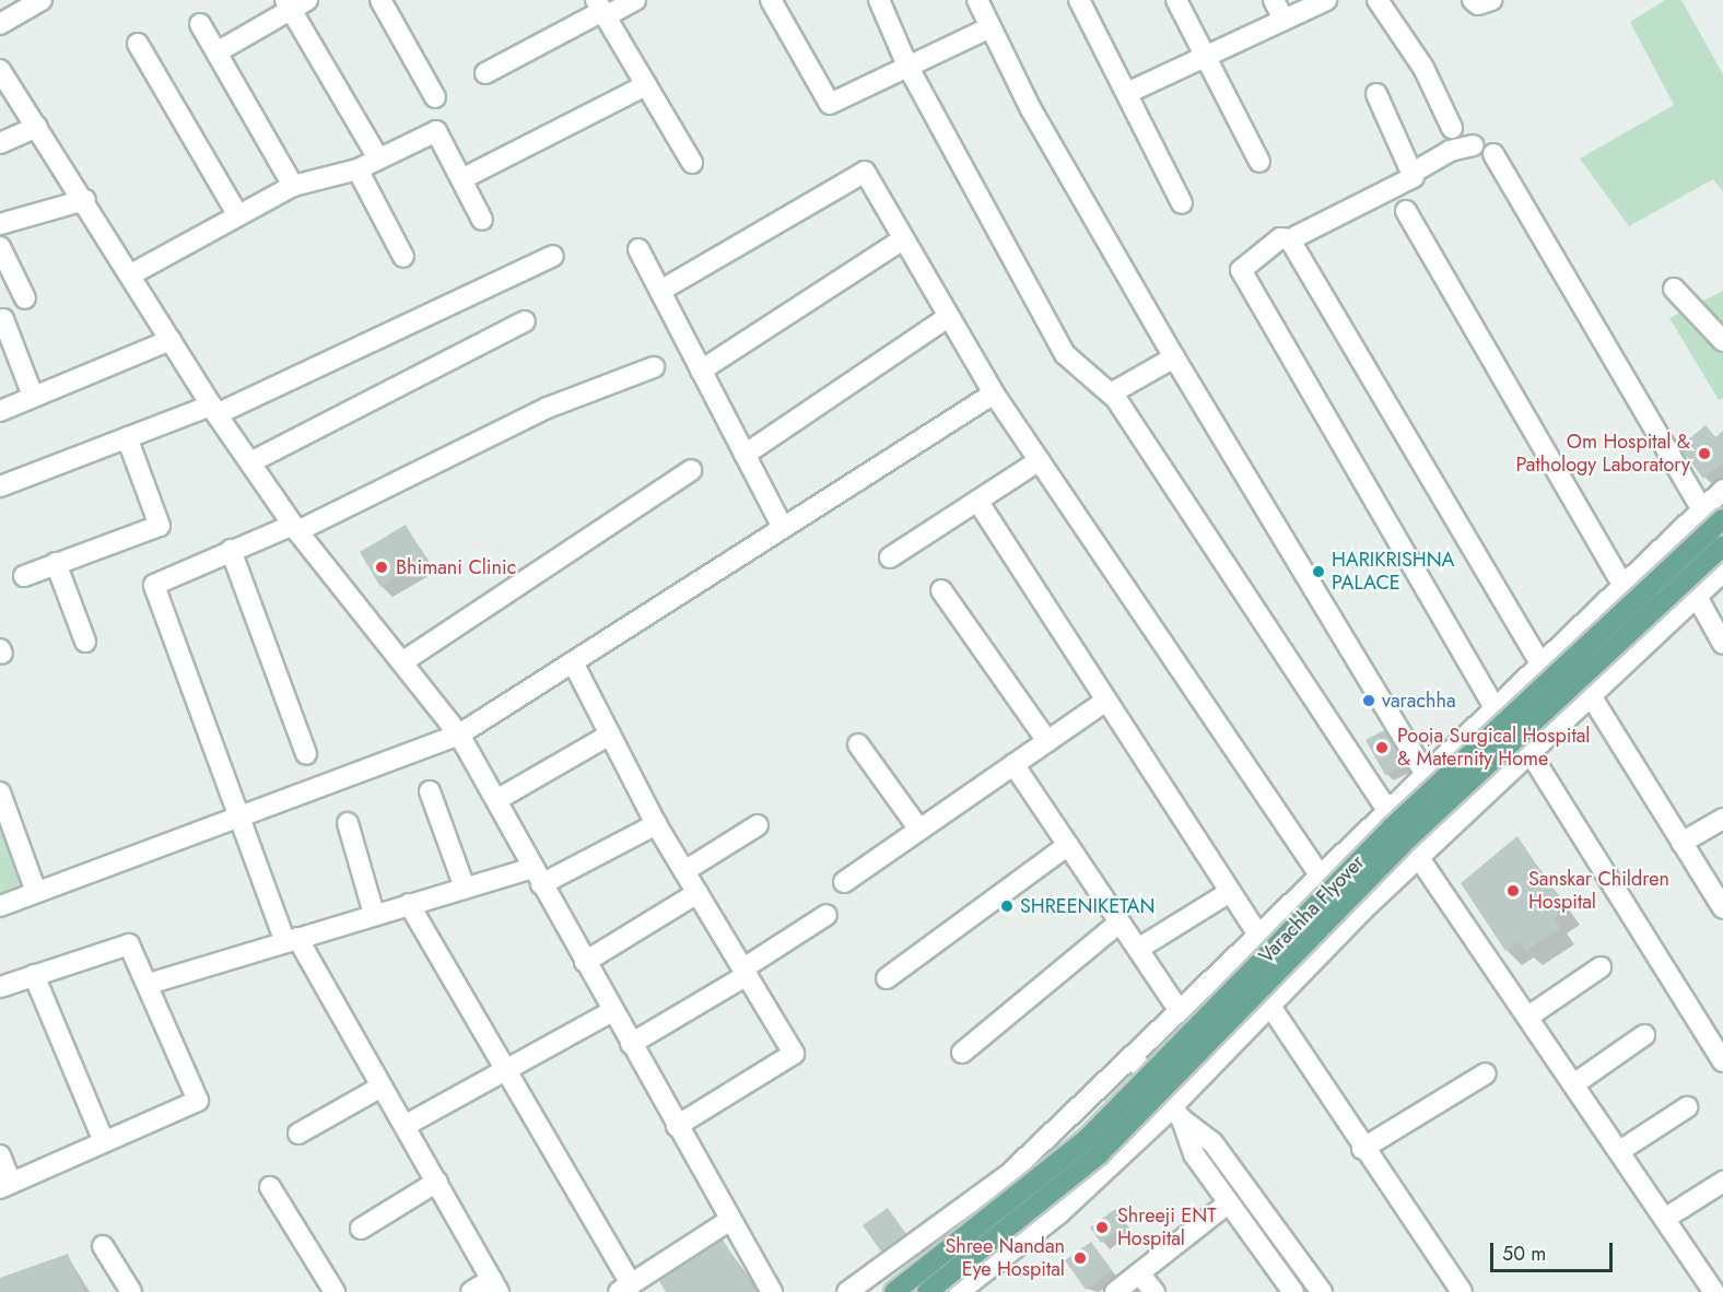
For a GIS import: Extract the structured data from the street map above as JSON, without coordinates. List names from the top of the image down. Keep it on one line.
{"streets":{"main road":["Varachha Flyover"]},"places":["Om Hospital & Pathology Laboratory","Bhimani Clinic","HARIKRISHNA PALACE","varachha","Pooja Surgical Hospital & Maternity Home","Sanskar Children Hospital","SHREENIKETAN","Shreeji ENT Hospital","Shree Nandan Eye Hospital"],"scale_bar":"50 m"}
